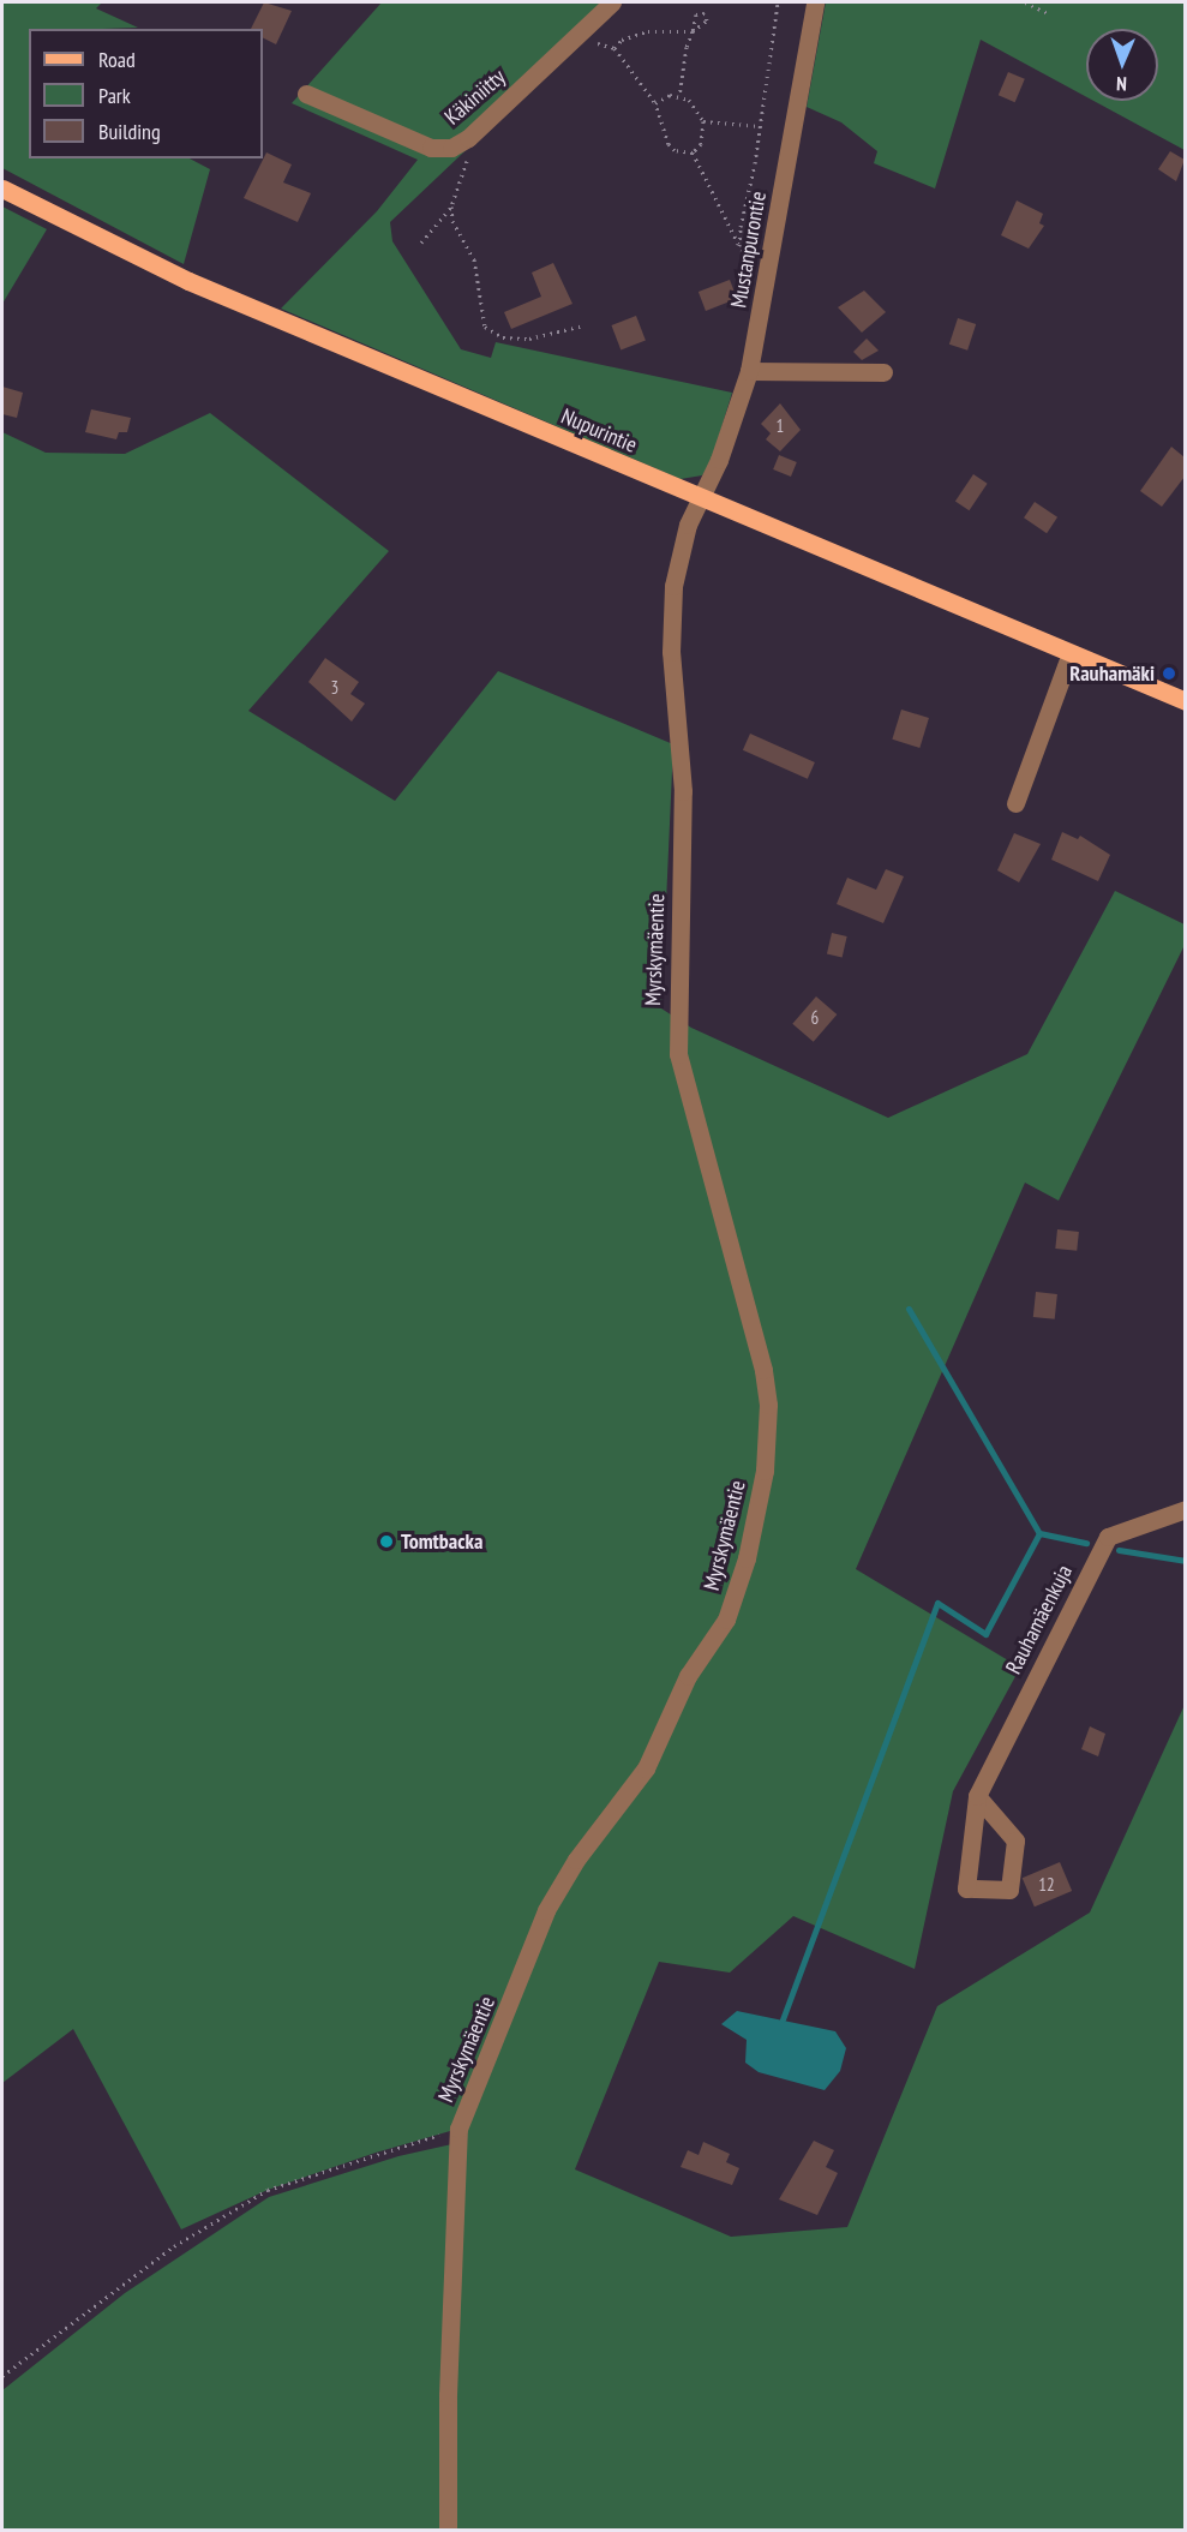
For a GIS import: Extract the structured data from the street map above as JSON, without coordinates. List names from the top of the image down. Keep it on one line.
{"streets":{"main road":["Nupurintie"],"street":["Käkiniitty","Mustanpurontie","Myrskymäentie","Rauhamäenkuja"]},"crossings":[["Mustanpurontie","Nupurintie"],["Mustanpurontie","Myrskymäentie"],["Nupurintie","Myrskymäentie"]],"places":["Rauhamäki","Tomtbacka"],"house_numbers":["1","3","6","12"],"legend":["Road","Park","Building"],"north":"bottom"}
